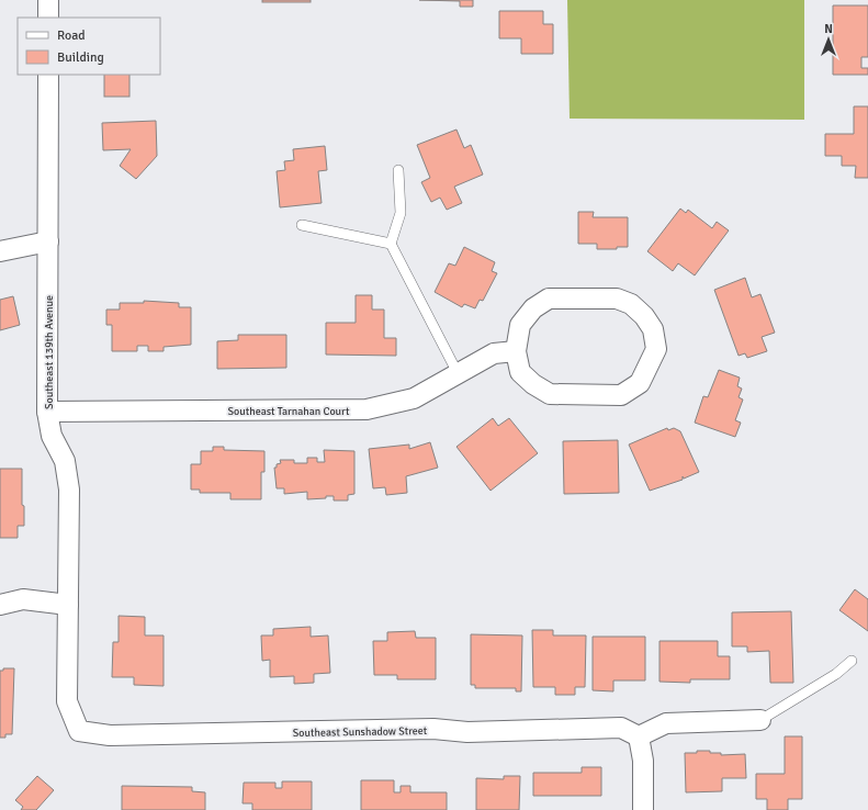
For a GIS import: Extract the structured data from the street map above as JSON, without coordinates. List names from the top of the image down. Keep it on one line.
{"streets":{"street":["Southeast 139th Avenue","Southeast Tarnahan Court","Southeast Sunshadow Street"]},"crossings":[["Southeast 139th Avenue","Southeast Tarnahan Court"],["Southeast 139th Avenue","Southeast Sunshadow Street"]],"legend":["Road","Building"],"north":"top"}
